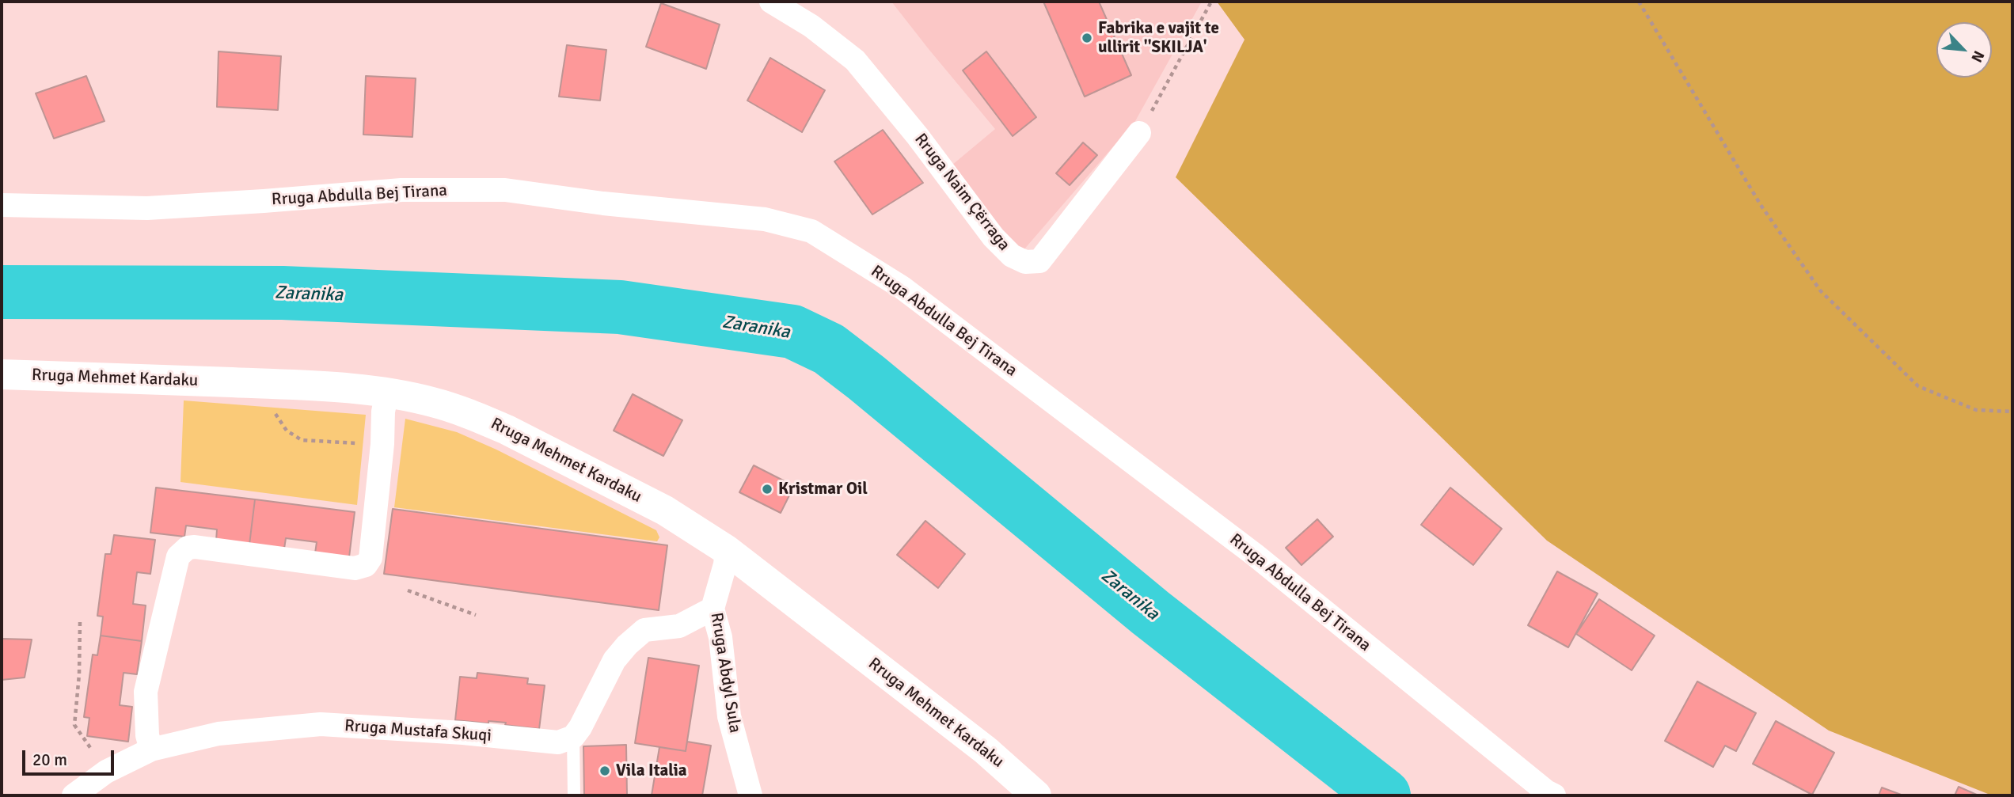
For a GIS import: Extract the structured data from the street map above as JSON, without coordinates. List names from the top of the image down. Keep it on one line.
{"streets":{"main road":["Rruga Mehmet Kardaku"],"street":["Rruga Naim Çërraga","Rruga Abdulla Bej Tirana","Rruga Abdyl Sula","Rruga Mustafa Skuqi"]},"crossings":[["Rruga Mehmet Kardaku","Rruga Abdyl Sula"]],"water":["Zaranika"],"places":["Fabrika e vajit te ullirit ''SKILJA'","Kristmar Oil","Vila Italia"],"scale_bar":"20 m","north":"bottom right"}
